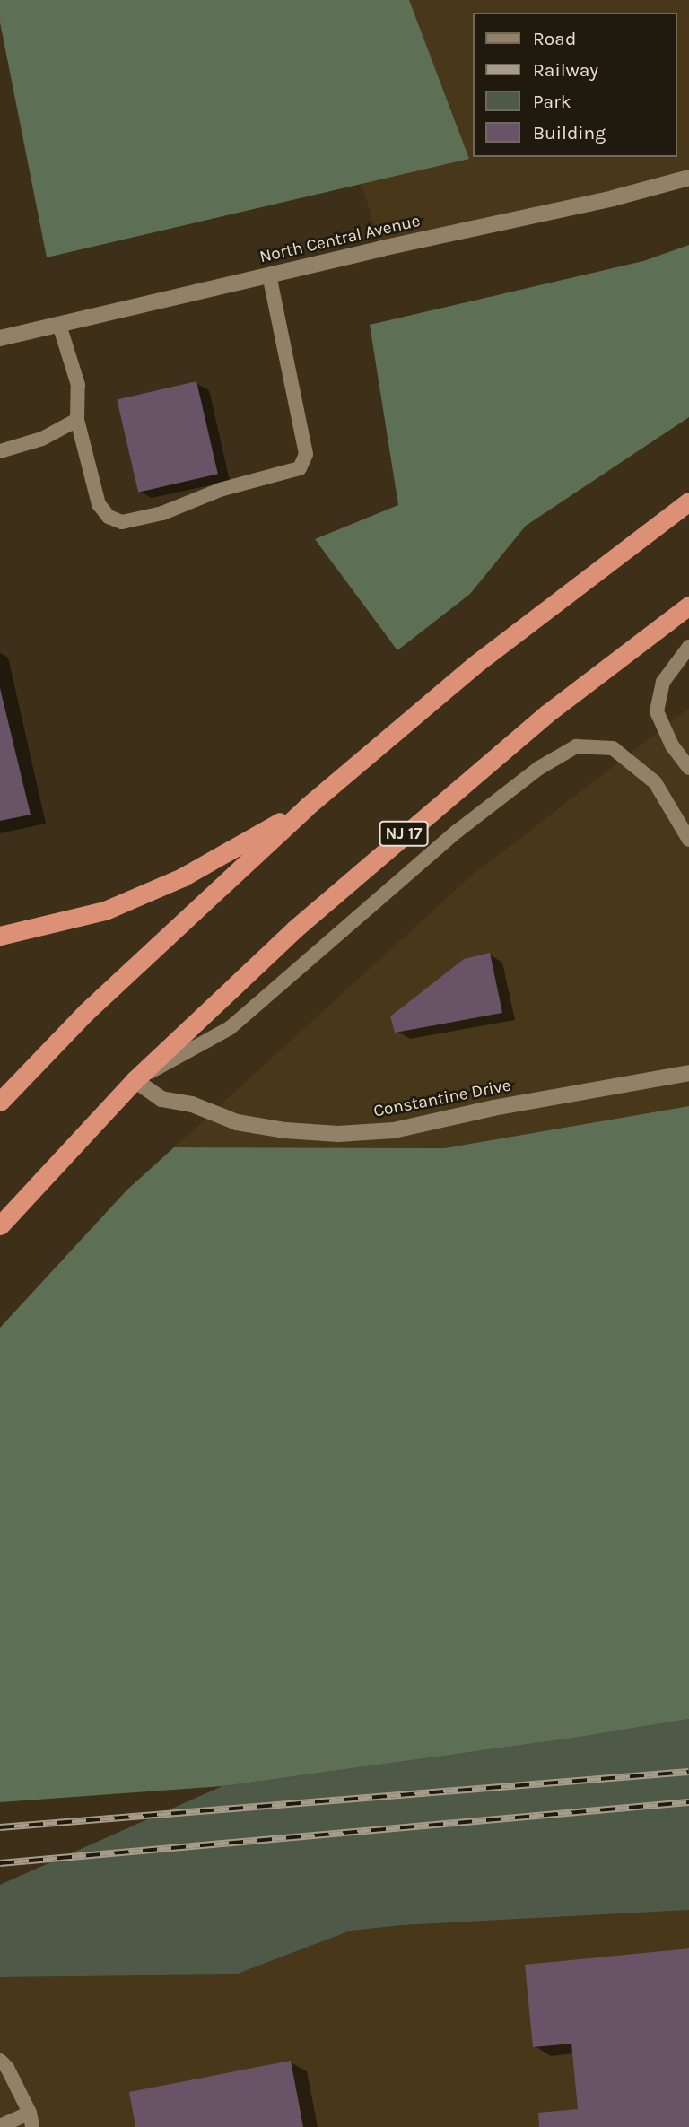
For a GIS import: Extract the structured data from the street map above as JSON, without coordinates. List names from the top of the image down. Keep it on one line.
{"streets":{"highway":["NJ 17"],"main road":["North Central Avenue","Constantine Drive"]},"crossings":[["NJ 17","Constantine Drive"]],"legend":["Road","Railway","Park","Building"]}
